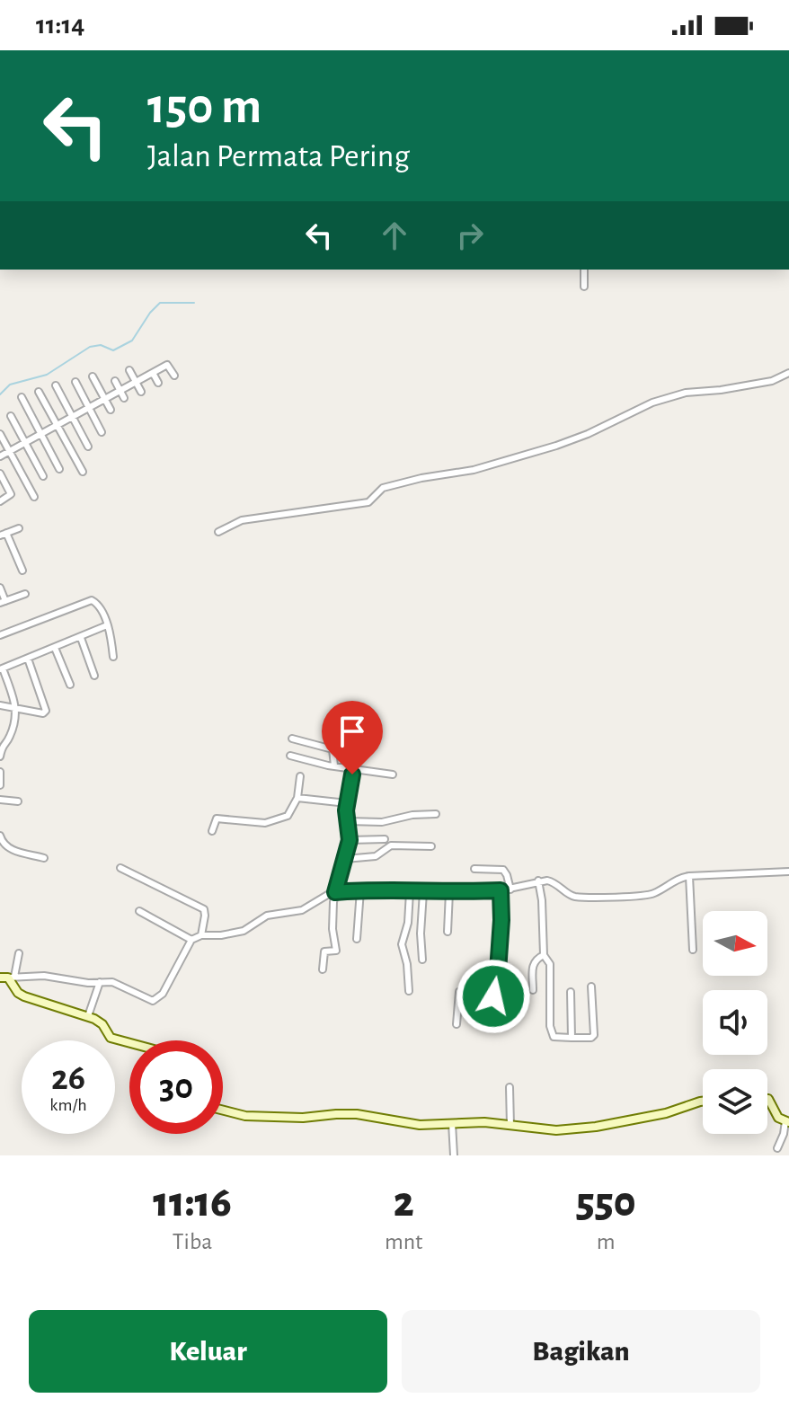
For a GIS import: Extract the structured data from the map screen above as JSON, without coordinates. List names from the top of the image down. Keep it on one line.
{"north":"right","page":{"status":"11:14","turn":["150 m","Jalan Permata Pering"],"speed":"26 km/h","limit":"30","eta":["11:16","Tiba","2","mnt","550","m"],"buttons":["Keluar","Bagikan"]}}
